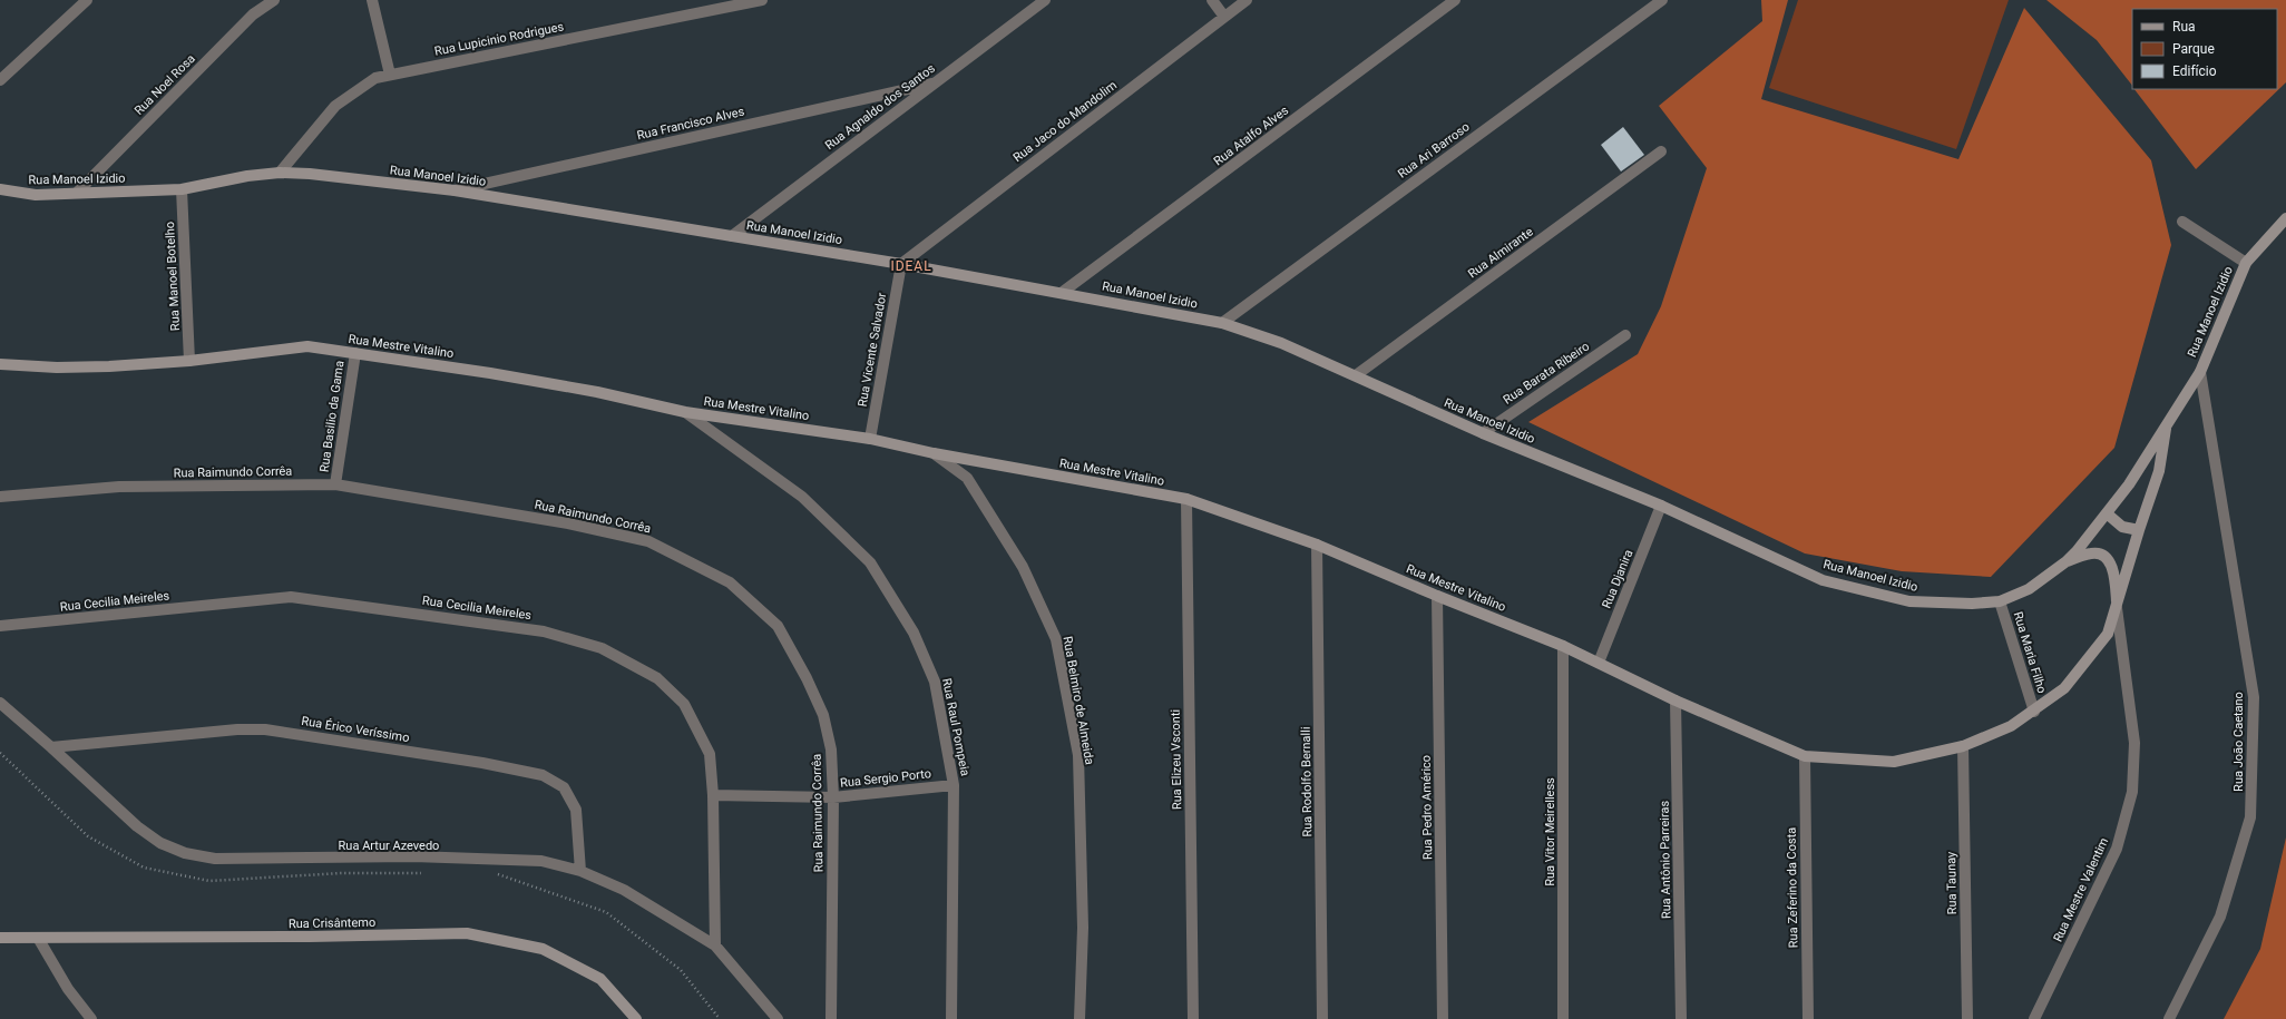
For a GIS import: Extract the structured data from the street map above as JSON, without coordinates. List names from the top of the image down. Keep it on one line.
{"streets":{"street":["Rua Lupicinio Rodrigues","Rua Noel Rosa","Rua Agnaldo dos Santos","Rua Jaco do Mandolim","Rua Francisco Alves","Rua Atalfo Alves","Rua Ari Barroso","Rua Manoel Izidio","Rua Almirante","Rua Manoel Botelho","Rua Mestre Vitalino","Rua Vicente Salvador","Rua Barata Ribeiro","Rua Basilio da Gama","Rua Raimundo Corrêa","Rua Djanira","Rua Cecilia Meireles","Rua Maria Filho","Rua Belmiro de Almeida","Rua Raul Pompeia","Rua Érico Veríssimo","Rua João Caetano","Rua Elizeu Vsconti","Rua Sergio Porto","Rua Rodolfo Bernalli","Rua Pedro Américo","Rua Vitor Meirelless","Rua Artur Azevedo","Rua Antônio Parreiras","Rua Taunay","Rua Zeferino da Costa","Rua Mestre Valentim","Rua Crisântemo"]},"crossings":[["Rua Lupicinio Rodrigues","Rua Manoel Izidio"],["Rua Noel Rosa","Rua Manoel Izidio"],["Rua Agnaldo dos Santos","Rua Francisco Alves"],["Rua Agnaldo dos Santos","Rua Manoel Izidio"],["Rua Jaco do Mandolim","Rua Manoel Izidio"],["Rua Jaco do Mandolim","Rua Vicente Salvador"],["Rua Francisco Alves","Rua Manoel Izidio"],["Rua Atalfo Alves","Rua Manoel Izidio"],["Rua Ari Barroso","Rua Manoel Izidio"],["Rua Manoel Izidio","Rua Almirante"],["Rua Manoel Izidio","Rua Manoel Botelho"],["Rua Manoel Izidio","Rua Mestre Vitalino"],["Rua Manoel Izidio","Rua Vicente Salvador"],["Rua Manoel Izidio","Rua Barata Ribeiro"],["Rua Manoel Izidio","Rua Djanira"],["Rua Manoel Izidio","Rua Maria Filho"],["Rua Manoel Izidio","Rua João Caetano"],["Rua Manoel Izidio","Rua Mestre Valentim"],["Rua Manoel Botelho","Rua Mestre Vitalino"],["Rua Mestre Vitalino","Rua Vicente Salvador"],["Rua Mestre Vitalino","Rua Basilio da Gama"],["Rua Mestre Vitalino","Rua Djanira"],["Rua Mestre Vitalino","Rua Maria Filho"],["Rua Mestre Vitalino","Rua Belmiro de Almeida"],["Rua Mestre Vitalino","Rua Raul Pompeia"],["Rua Mestre Vitalino","Rua Elizeu Vsconti"],["Rua Mestre Vitalino","Rua Rodolfo Bernalli"],["Rua Mestre Vitalino","Rua Pedro Américo"],["Rua Mestre Vitalino","Rua Vitor Meirelless"],["Rua Mestre Vitalino","Rua Antônio Parreiras"],["Rua Mestre Vitalino","Rua Taunay"],["Rua Mestre Vitalino","Rua Zeferino da Costa"],["Rua Mestre Vitalino","Rua Mestre Valentim"],["Rua Basilio da Gama","Rua Raimundo Corrêa"],["Rua Raimundo Corrêa","Rua Sergio Porto"],["Rua Cecilia Meireles","Rua Sergio Porto"],["Rua Cecilia Meireles","Rua Artur Azevedo"],["Rua Raul Pompeia","Rua Sergio Porto"],["Rua Érico Veríssimo","Rua Artur Azevedo"]],"districts":["IDEAL"],"legend":["Rua","Parque","Edifício"]}
